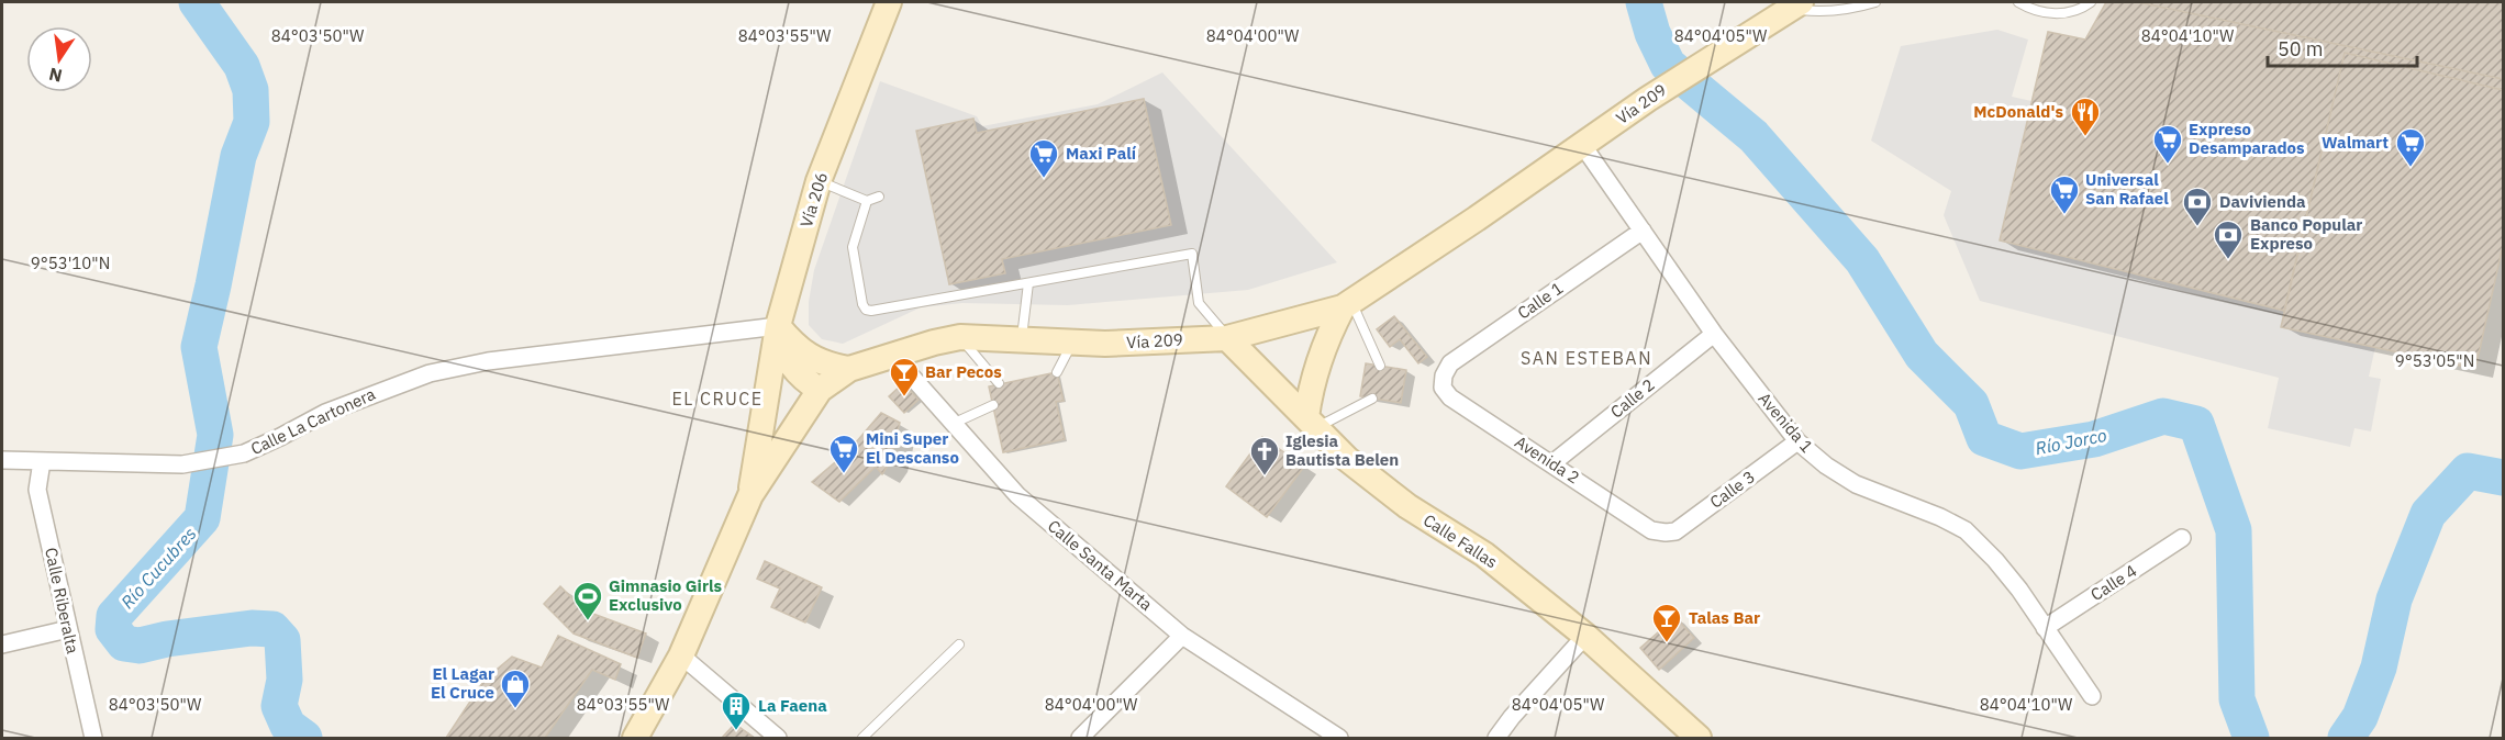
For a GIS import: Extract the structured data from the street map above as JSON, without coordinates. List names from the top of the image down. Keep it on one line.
{"streets":{"main road":["Vía 209","Vía 206","Calle Fallas"],"street":["Calle 1","Calle 2","Calle La Cartonera","Avenida 1","Avenida 2","Calle 3","Calle Santa Marta","Calle 4","Calle Riberalta"]},"crossings":[["Vía 209","Vía 206"],["Vía 209","Avenida 1"],["Vía 209","Calle Fallas"],["Vía 209","Calle Santa Marta"],["Vía 206","Calle La Cartonera"],["Calle 1","Avenida 1"],["Calle 1","Avenida 2"],["Calle 2","Avenida 1"],["Calle 2","Avenida 2"],["Calle La Cartonera","Calle Riberalta"],["Avenida 1","Calle 3"],["Avenida 1","Calle 4"],["Avenida 2","Calle 3"]],"districts":["SAN ESTEBAN","EL CRUCE"],"water":["Río Jorco","Río Cucubres"],"places":{"restaurant":["McDonald's"],"supermarket":["Expreso Desamparados","Walmart","Maxi Palí","Universal San Rafael","Mini Super El Descanso"],"bank":["Davivienda","Banco Popular Expreso"],"bar":["Bar Pecos","Talas Bar"],"church":["Iglesia Bautista Belen"],"sports":["Gimnasio Girls Exclusivo"],"shop":["El Lagar El Cruce"],"building":["La Faena"]},"scale_bar":"50 m","north":"bottom","coordinates":["84°03'50\"W","84°03'55\"W","84°04'00\"W","84°04'05\"W","84°04'10\"W","9°53'10\"N","9°53'05\"N"]}
